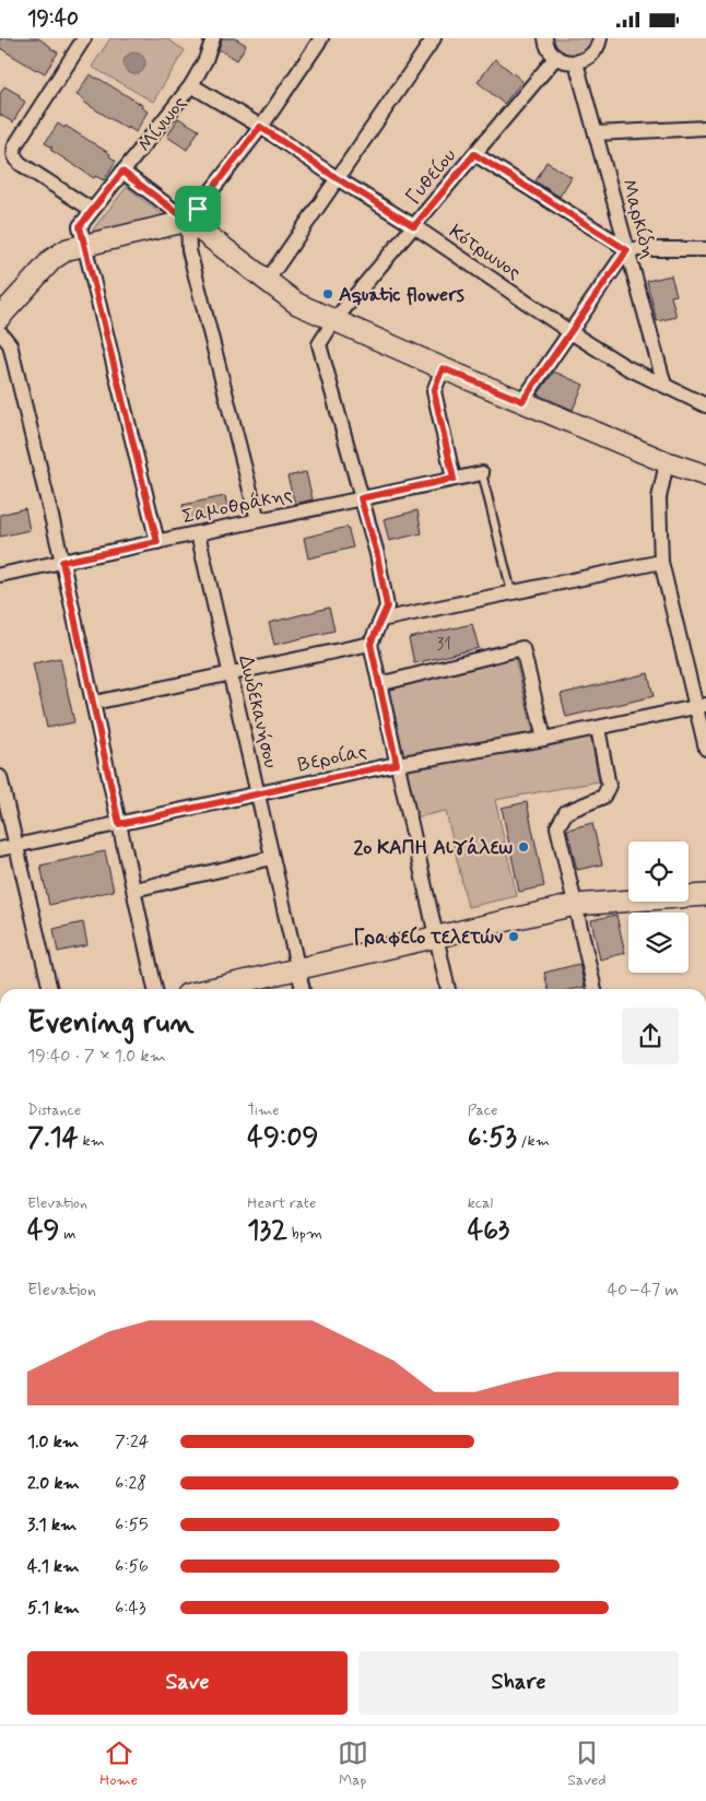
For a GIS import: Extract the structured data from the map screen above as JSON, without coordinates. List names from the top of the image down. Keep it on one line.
{"streets":{"street":["Μίνωος","Γυθείου","Μαρκίδη","Κότρωνος","Σαμοθράκης","Δωδεκανήσου","Βεροίας"]},"crossings":[["Μίνωος","Κότρωνος"],["Γυθείου","Κότρωνος"],["Γυθείου","Σαμοθράκης"],["Μαρκίδη","Κότρωνος"],["Σαμοθράκης","Δωδεκανήσου"],["Δωδεκανήσου","Βεροίας"]],"places":["Aquatic flowers","2ο ΚΑΠΗ Αιγάλεω","Γραφείο τελετών"],"house_numbers":["31"],"page":{"status":"19:40","heading":["Evening run","19:40 · 7 × 1.0 km"],"stats":[["Distance","7.14 km"],["Time","49:09"],["Pace","6:53 /km"],["Elevation","49 m"],["Heart rate","132 bpm"],["kcal","463"]],"chart":["Elevation","40–47 m"],"list":[{"name":"1.0 km","note":"7:24"},{"name":"2.0 km","note":"6:28"},{"name":"3.1 km","note":"6:55"},{"name":"4.1 km","note":"6:56"},{"name":"5.1 km","note":"6:43"}],"buttons":["Save","Share"],"tabs":["Home","Map","Saved"]}}
